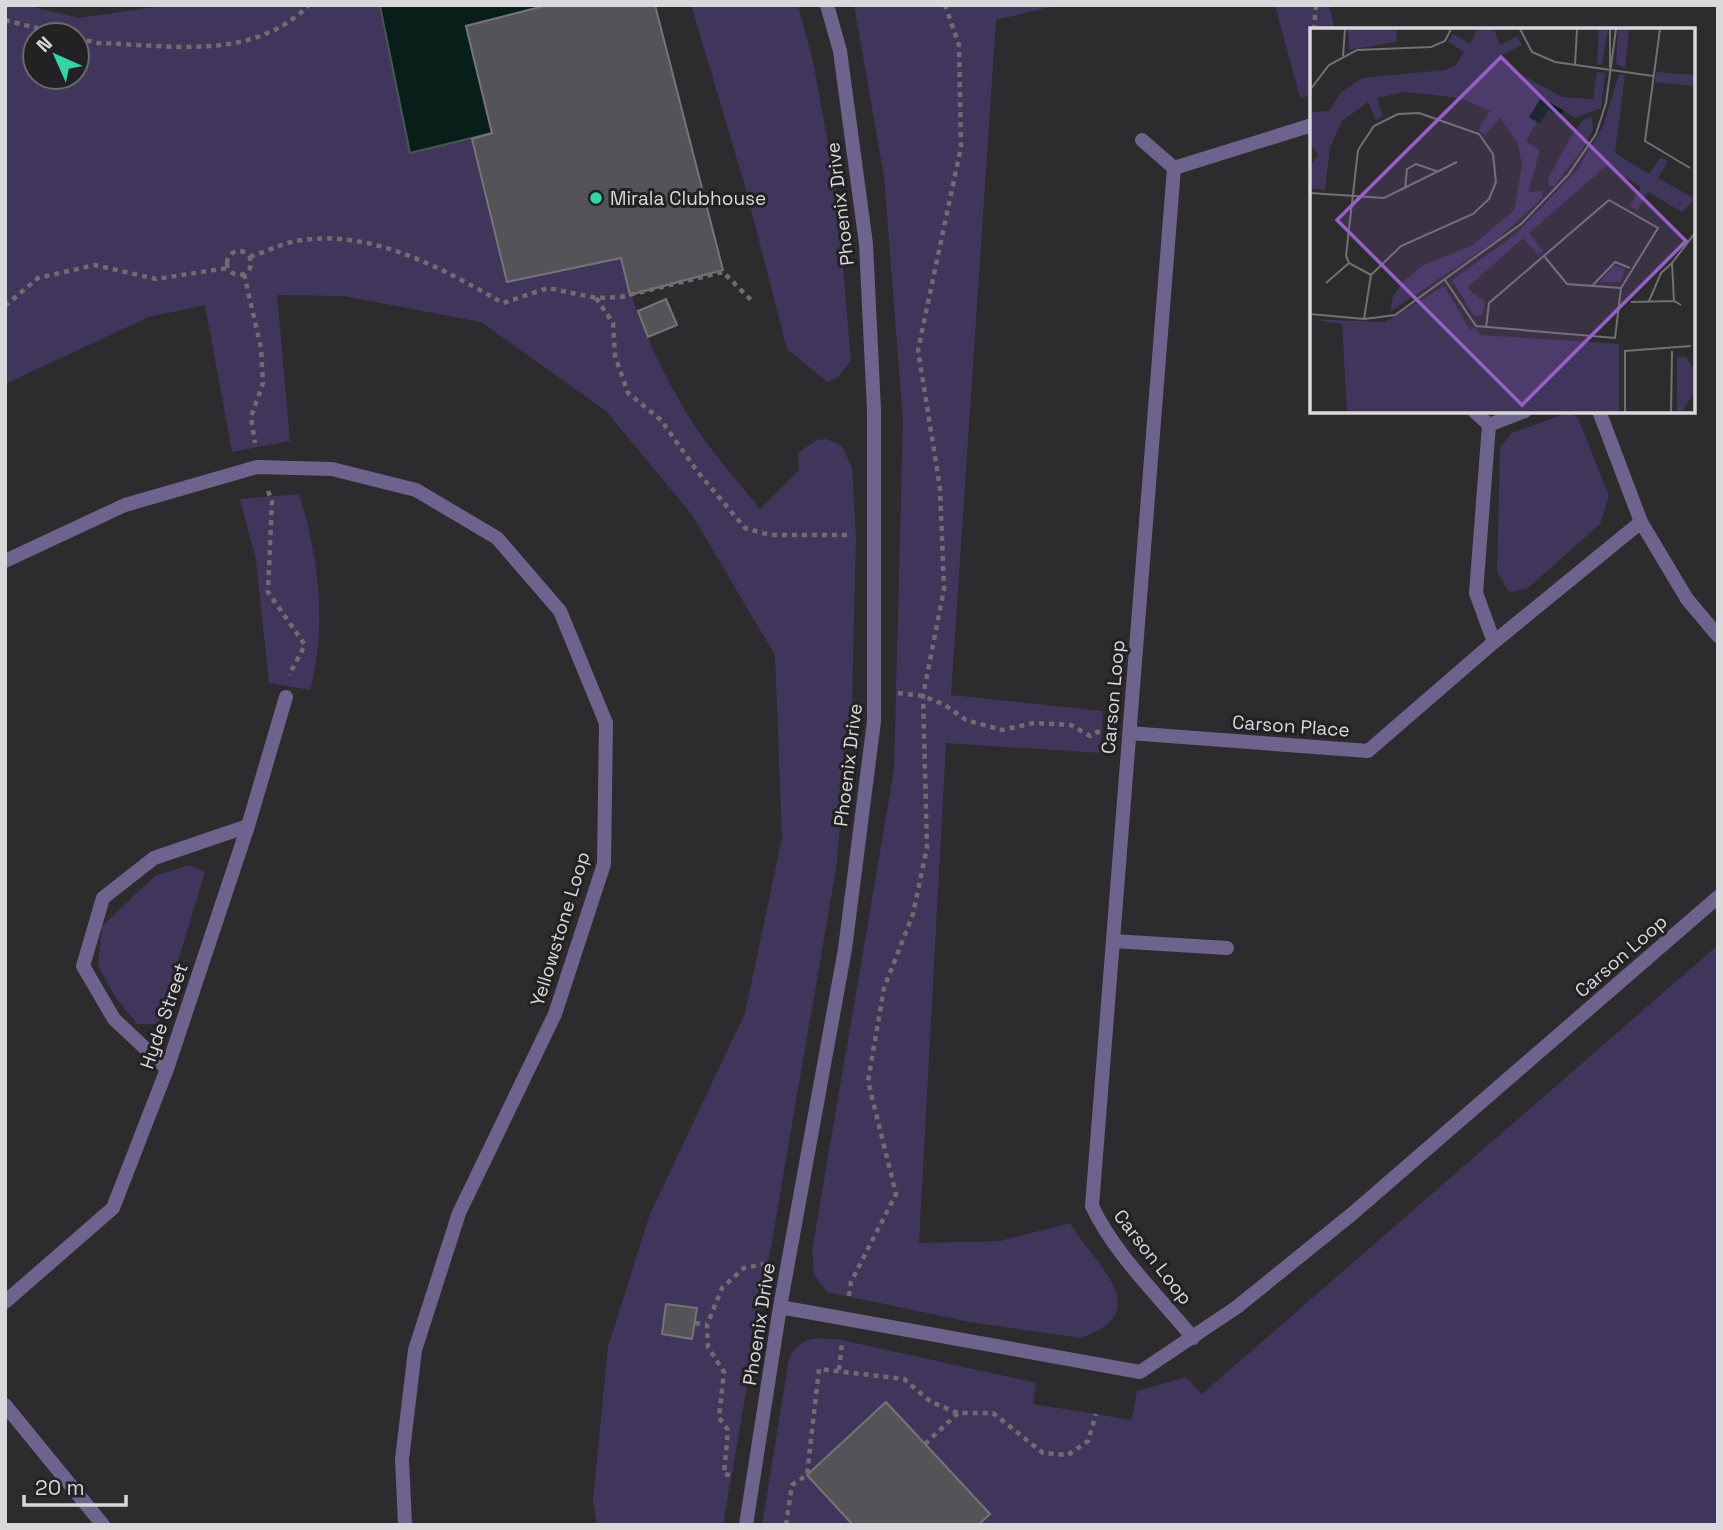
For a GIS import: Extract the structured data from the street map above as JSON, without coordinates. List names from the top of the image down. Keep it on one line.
{"streets":{"street":["Phoenix Drive","Carson Loop","Carson Place","Yellowstone Loop","Hyde Street"]},"crossings":[["Phoenix Drive","Carson Loop"],["Carson Loop","Carson Place"]],"places":["Mirala Clubhouse"],"scale_bar":"20 m","north":"top left"}
